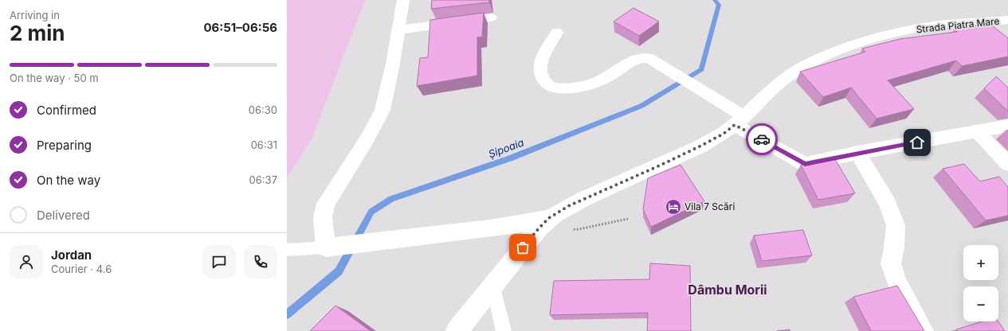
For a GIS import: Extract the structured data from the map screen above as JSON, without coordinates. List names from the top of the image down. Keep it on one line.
{"streets":{"street":["Strada Piatra Mare"]},"districts":["Dâmbu Morii"],"water":["Șipoaia"],"places":{"hotel":["Vila 7 Scări"]},"page":{"heading":["2 min","Arriving in","06:51–06:56"],"panel":["Jordan","Courier · 4.6"],"bar":"On the way · 50 m","list":[["Confirmed","06:30"],["Preparing","06:31"],["On the way","06:37"],"Delivered"],"map_buttons":["+","−"]}}
